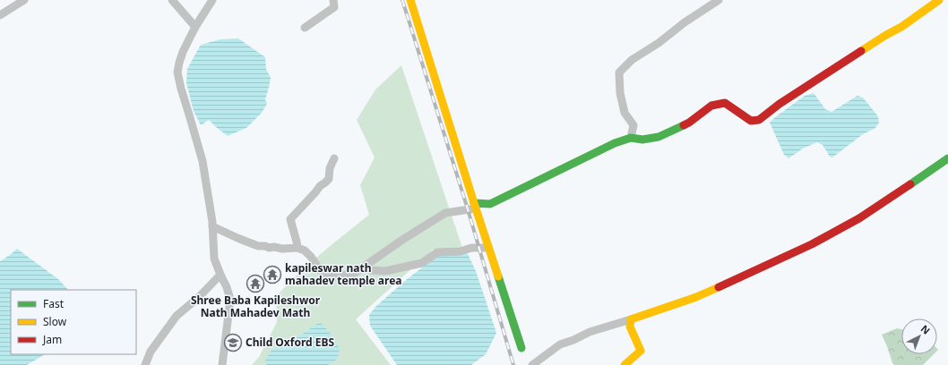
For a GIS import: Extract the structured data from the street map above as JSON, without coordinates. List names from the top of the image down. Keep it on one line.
{"places":{"temple":["kapileswar nath mahadev temple area","Shree Baba Kapileshwor Nath Mahadev Math"],"school or university":["Child Oxford EBS"]},"legend":["Fast","Slow","Jam"],"north":"top right"}
